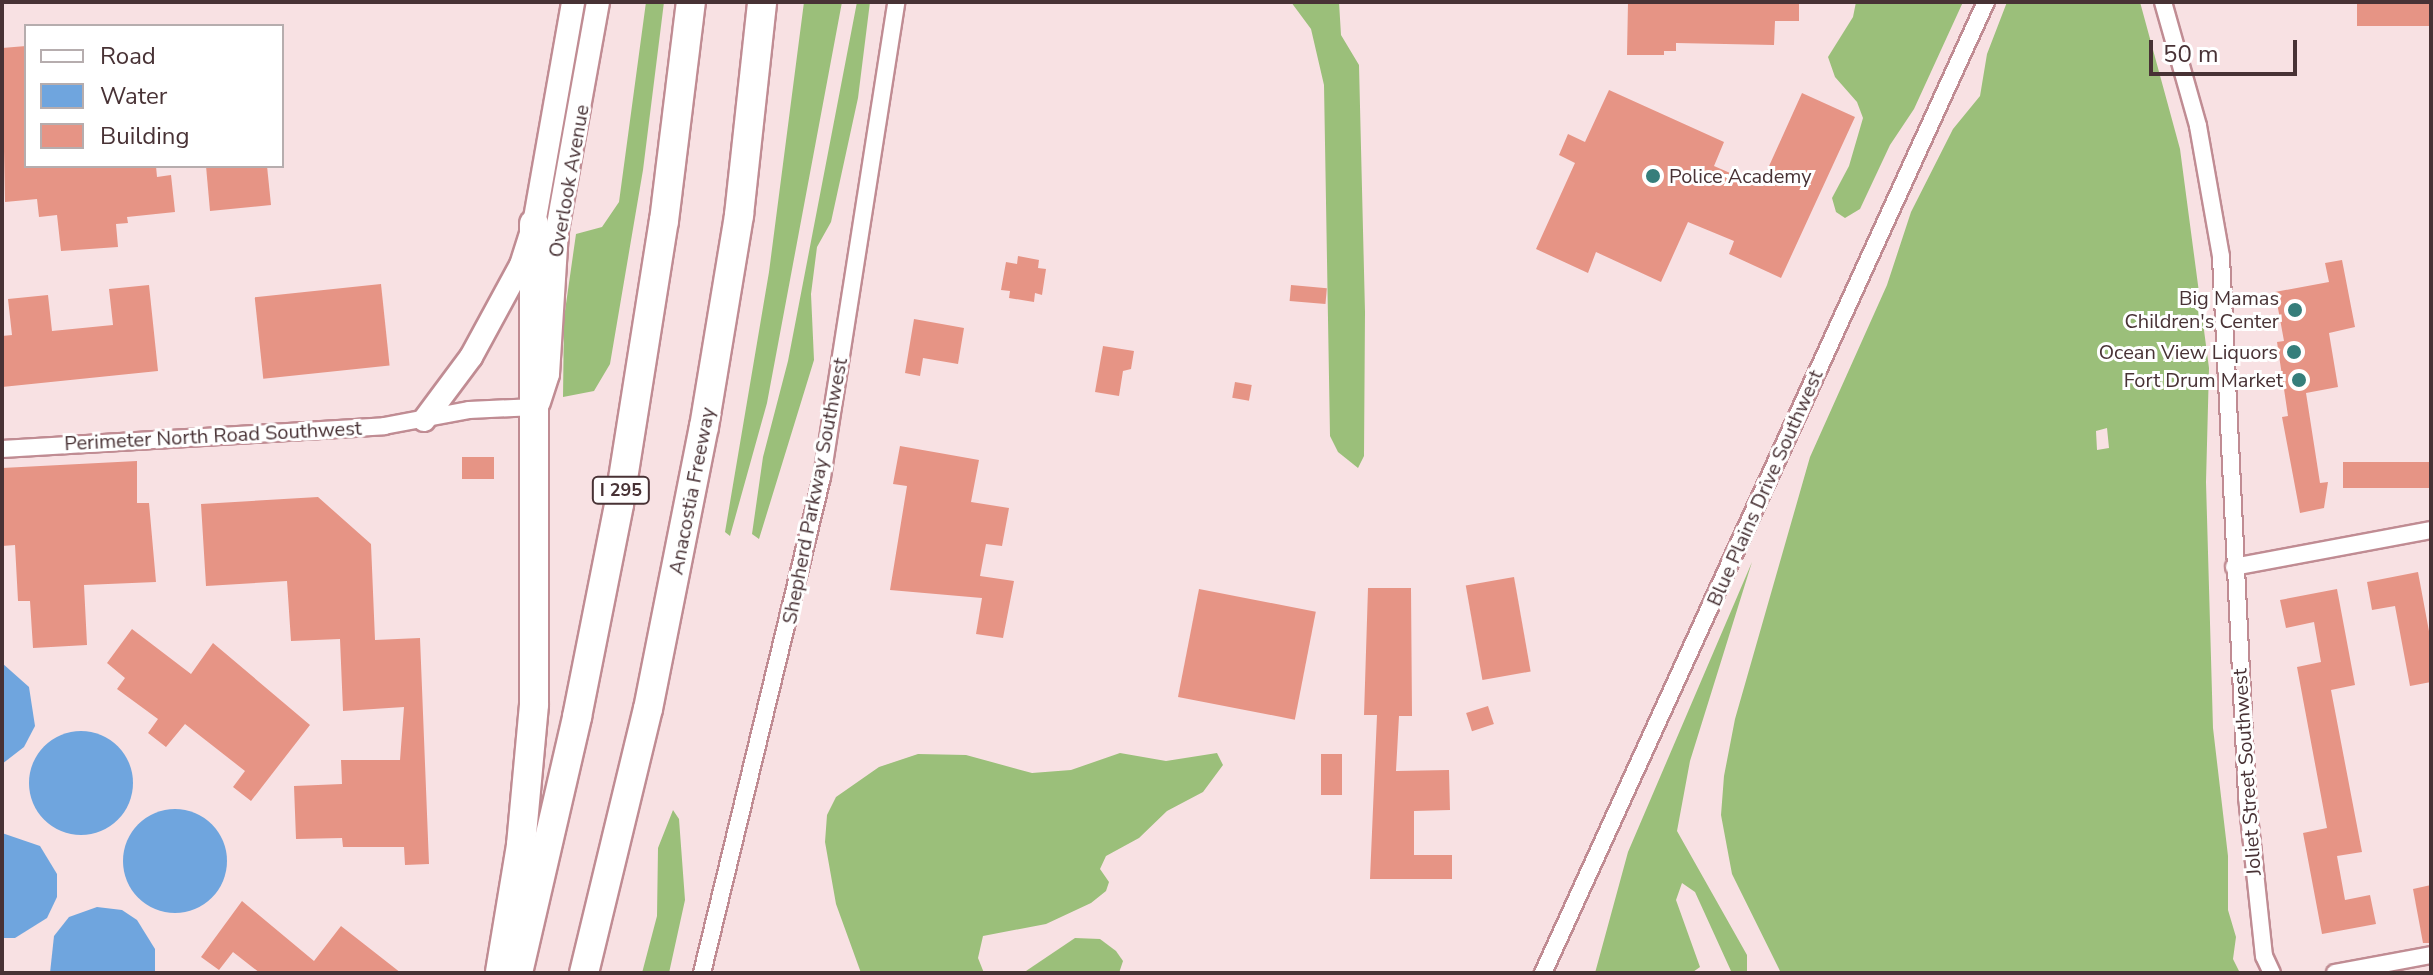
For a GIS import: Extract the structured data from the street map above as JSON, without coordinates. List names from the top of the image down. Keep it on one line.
{"streets":{"highway":["I 295","Anacostia Freeway"],"street":["Overlook Avenue","Perimeter North Road Southwest","Blue Plains Drive Southwest","Shepherd Parkway Southwest","Joliet Street Southwest"]},"crossings":[["Overlook Avenue","Perimeter North Road Southwest"]],"places":["Police Academy","Big Mamas Children's Center","Ocean View Liquors","Fort Drum Market"],"legend":["Road","Water","Building"],"scale_bar":"50 m"}
